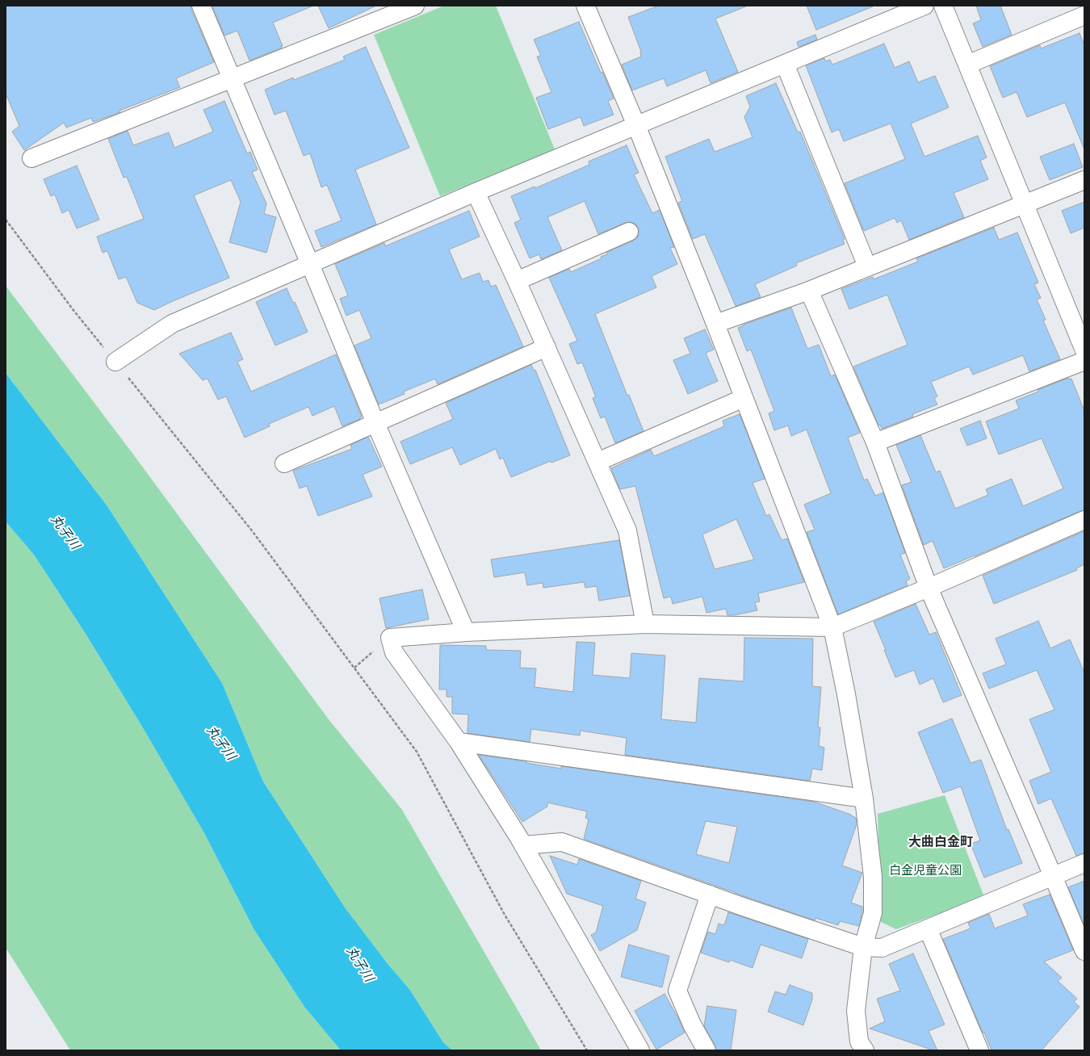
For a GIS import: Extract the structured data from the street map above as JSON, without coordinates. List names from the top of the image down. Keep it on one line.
{"districts":["大曲白金町"],"water":["丸子川"],"parks":["白金児童公園"]}
